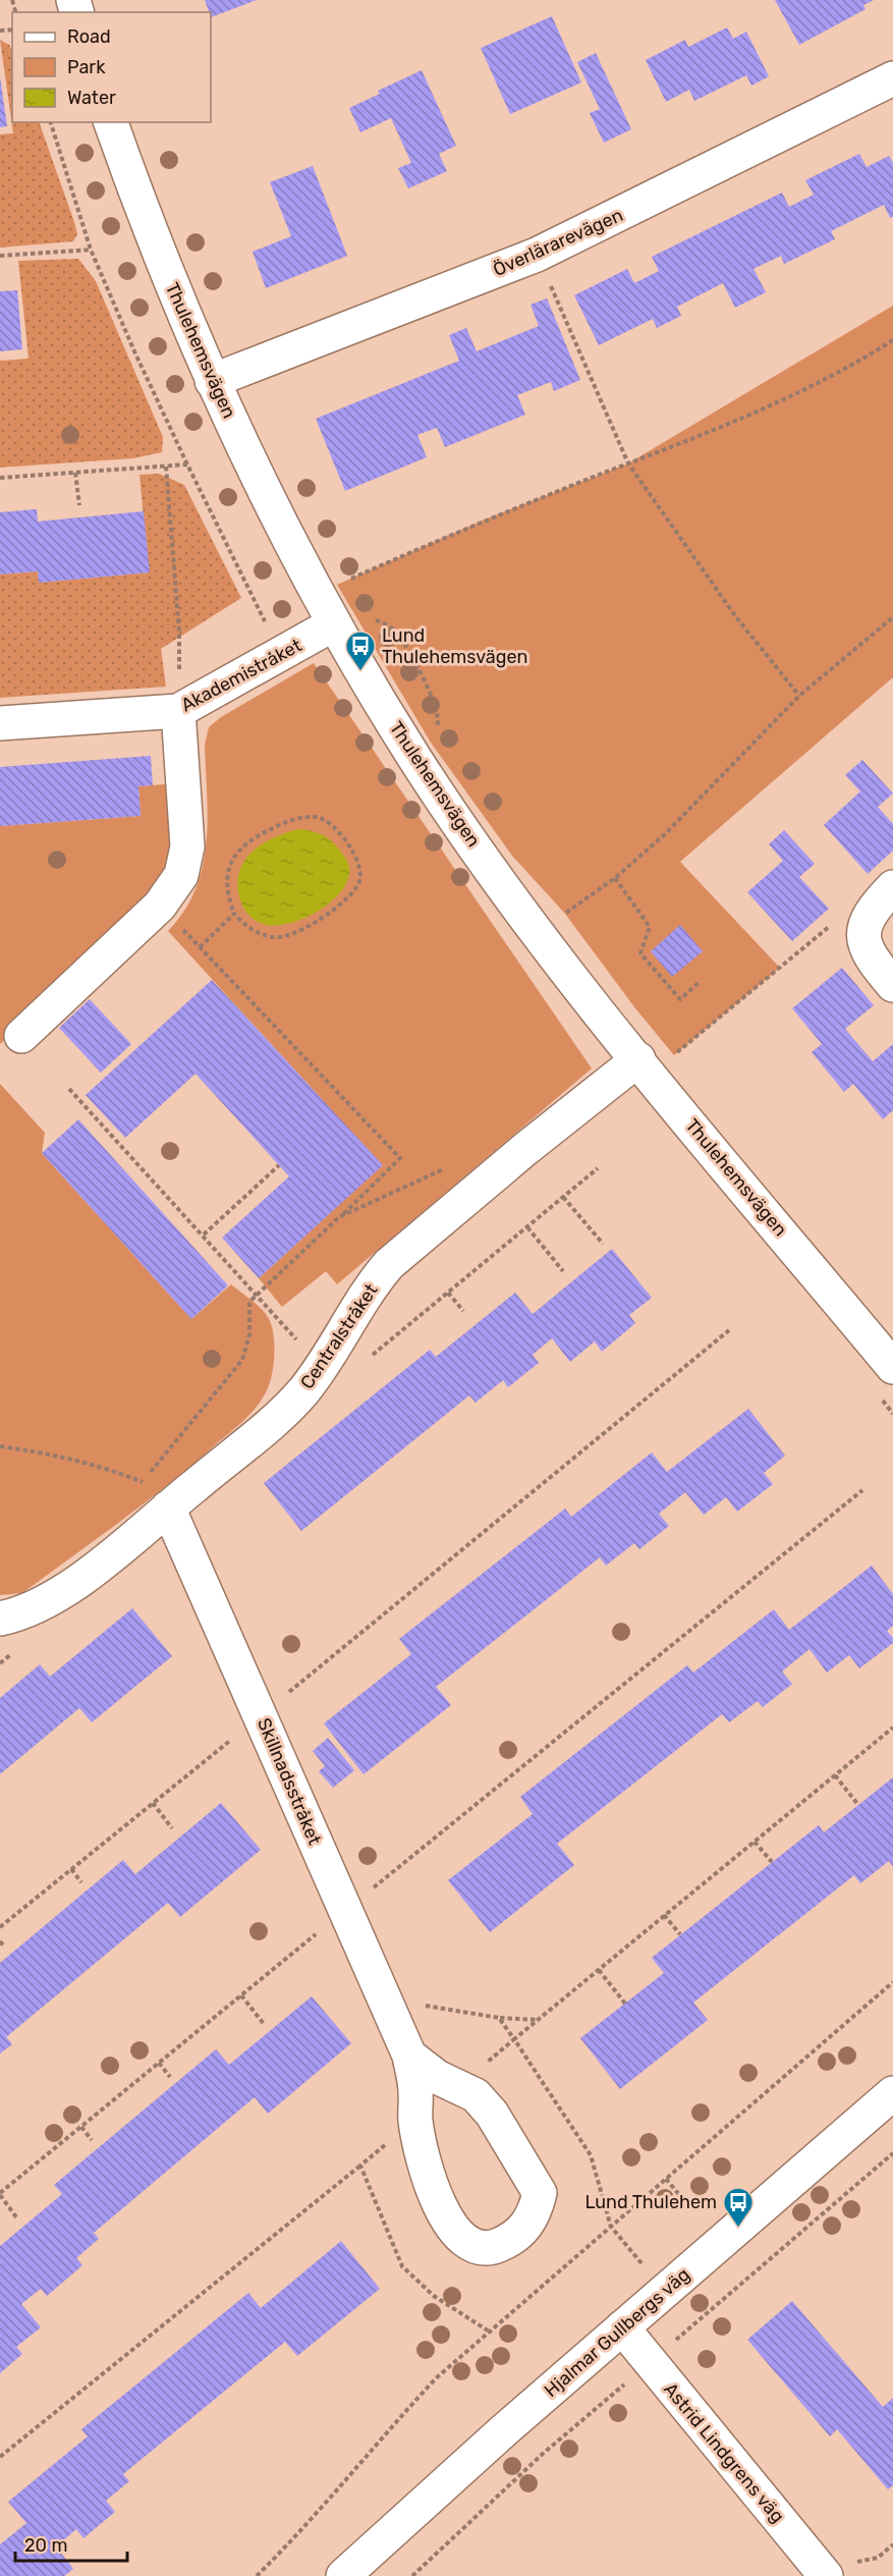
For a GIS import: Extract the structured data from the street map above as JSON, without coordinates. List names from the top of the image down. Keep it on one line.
{"streets":{"street":["Överlärarevägen","Thulehemsvägen","Akademistråket","Centralstråket","Skillnadsstråket","Hjalmar Gullbergs väg","Astrid Lindgrens väg"]},"crossings":[["Överlärarevägen","Thulehemsvägen"],["Thulehemsvägen","Akademistråket"],["Thulehemsvägen","Centralstråket"],["Centralstråket","Skillnadsstråket"],["Hjalmar Gullbergs väg","Astrid Lindgrens väg"]],"places":{"bus stop":["Lund Thulehemsvägen","Lund Thulehem"]},"legend":["Road","Park","Water"],"scale_bar":"20 m"}
